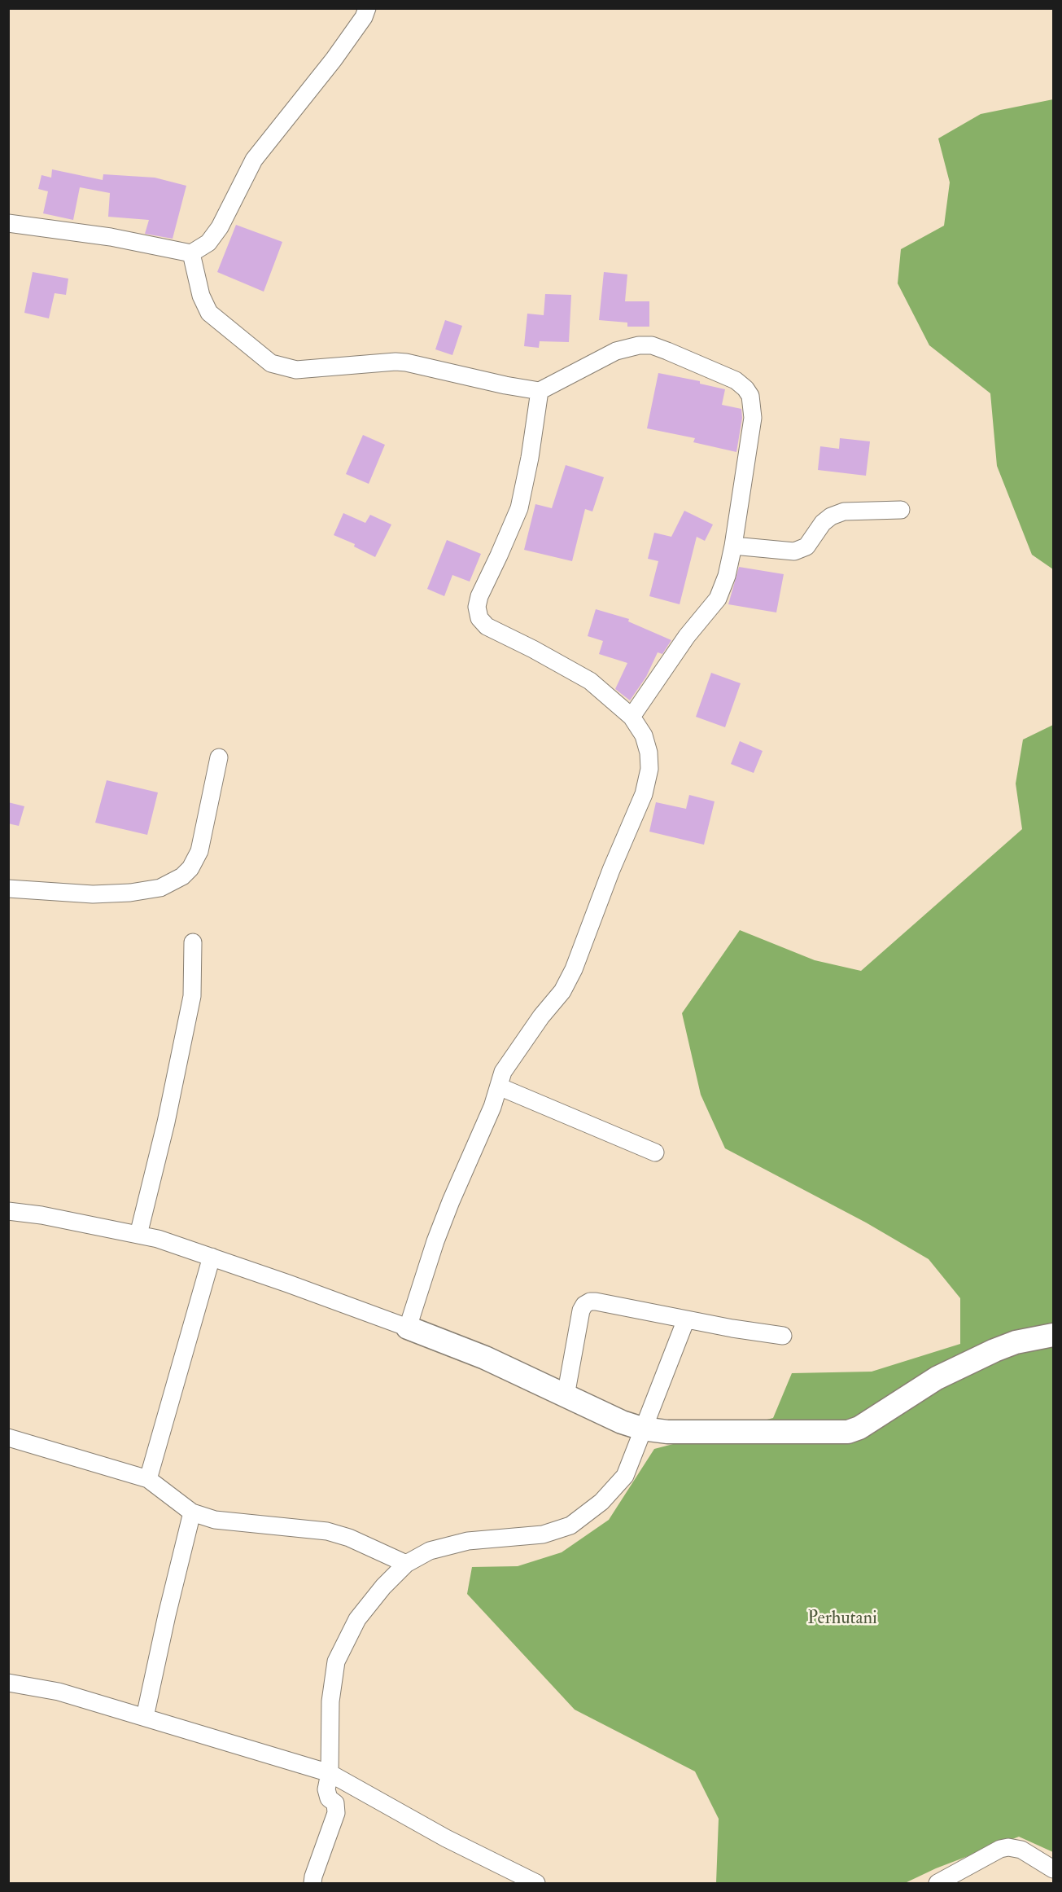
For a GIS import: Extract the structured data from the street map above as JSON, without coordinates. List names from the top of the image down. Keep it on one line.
{"parks":["Perhutani"]}
